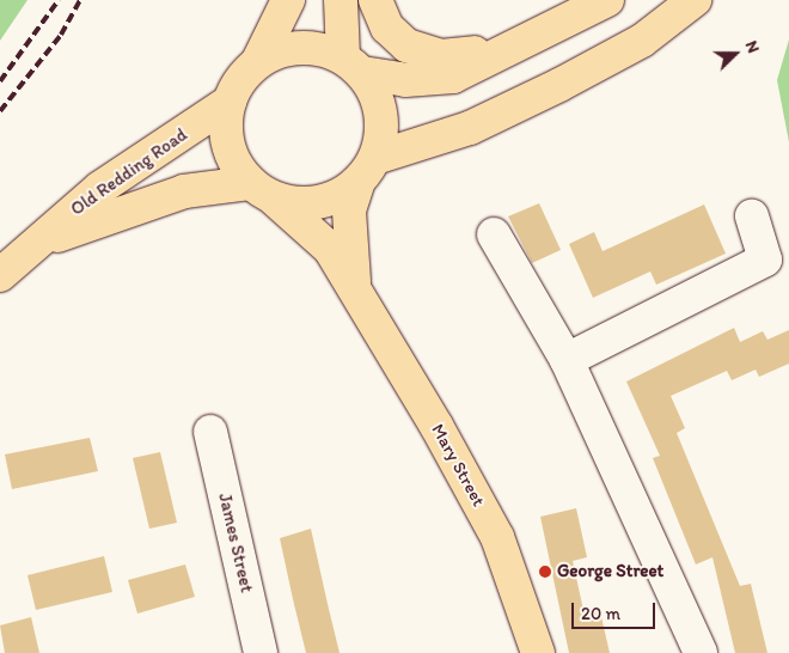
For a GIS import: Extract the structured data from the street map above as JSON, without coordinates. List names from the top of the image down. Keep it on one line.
{"streets":{"main road":["Old Redding Road","Mary Street"],"street":["James Street"]},"crossings":[["Old Redding Road","Mary Street"]],"places":["George Street"],"scale_bar":"20 m","north":"right"}
